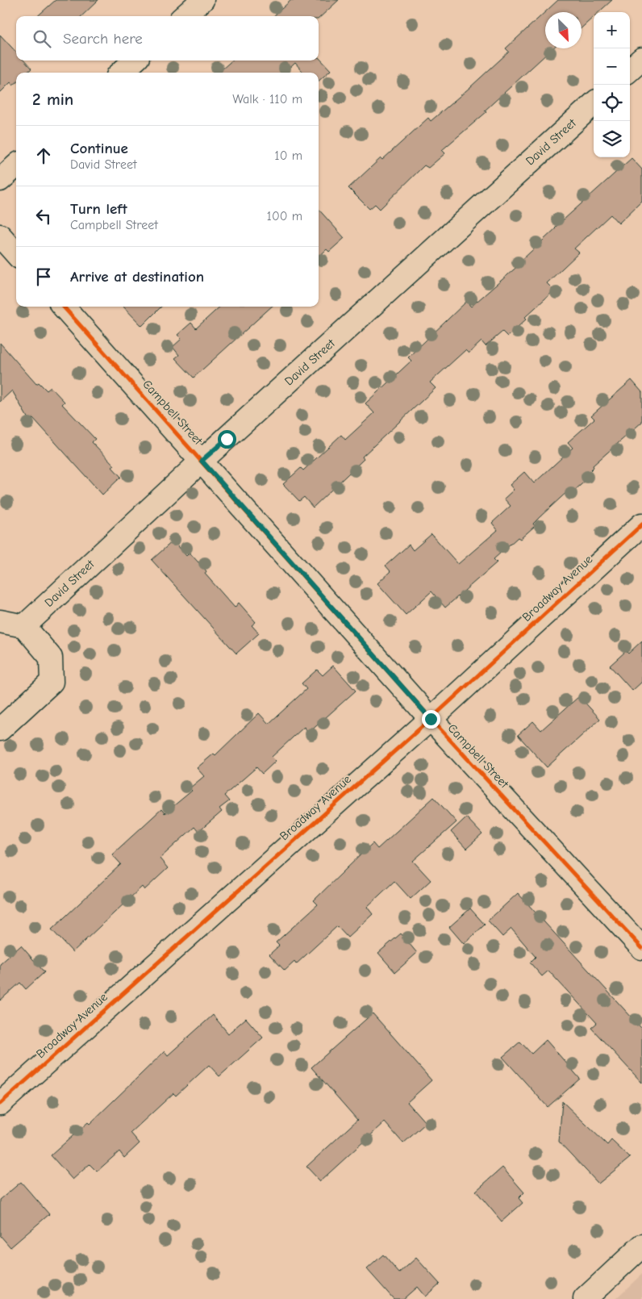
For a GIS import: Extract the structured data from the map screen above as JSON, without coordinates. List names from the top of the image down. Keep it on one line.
{"streets":{"street":["David Street","Campbell Street","Broadway Avenue"]},"crossings":[["David Street","Campbell Street"],["Campbell Street","Broadway Avenue"]],"north":"bottom right","page":{"map_buttons":["+","−"],"search":"Search here","heading":["2 min","Walk · 110 m"],"list":[["Continue","David Street","10 m"],["Turn left","Campbell Street","100 m"],"Arrive at destination"]}}
